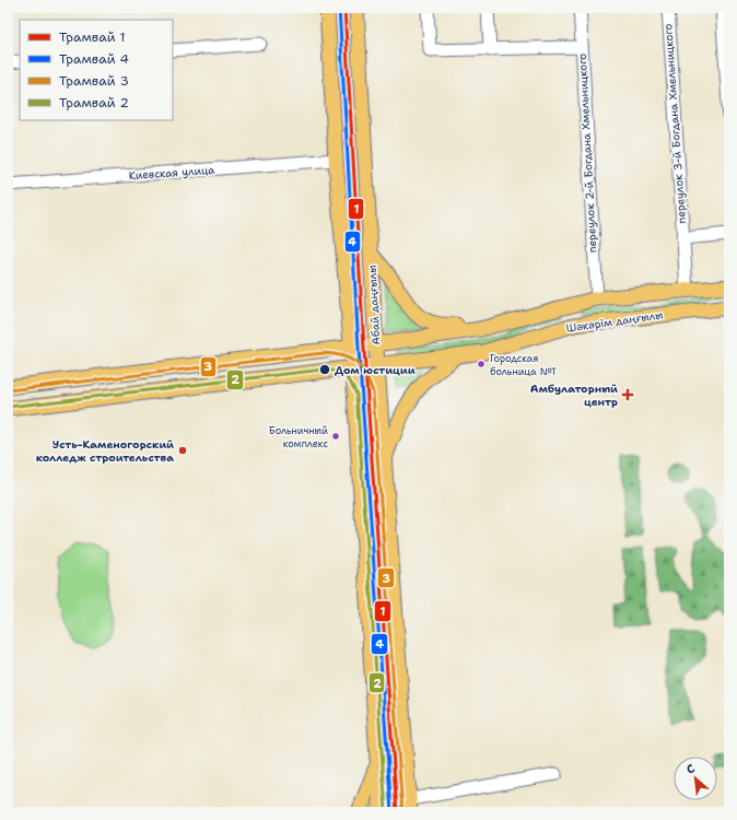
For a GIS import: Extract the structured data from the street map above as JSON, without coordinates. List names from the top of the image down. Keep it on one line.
{"streets":{"main road":["Абай даңғылы","Шәкәрім даңғылы"],"street":["переулок 3-й Богдана Хмельницкого","переулок 2-й Богдана Хмельницкого","Киевская улица"]},"crossings":[["переулок 3-й Богдана Хмельницкого","Шәкәрім даңғылы"],["переулок 2-й Богдана Хмельницкого","Шәкәрім даңғылы"],["Абай даңғылы","Шәкәрім даңғылы"]],"places":{"other":["Городская больница №1","Дом юстиции","Больничный комплекс","Усть-Каменогорский колледж строительства"],"health":["Амбулаторный центр"]},"lines":["tram line 1","tram line 4","tram line 3","tram line 2"],"legend":["Трамвай 1","Трамвай 4","Трамвай 3","Трамвай 2"],"north":"top left"}
